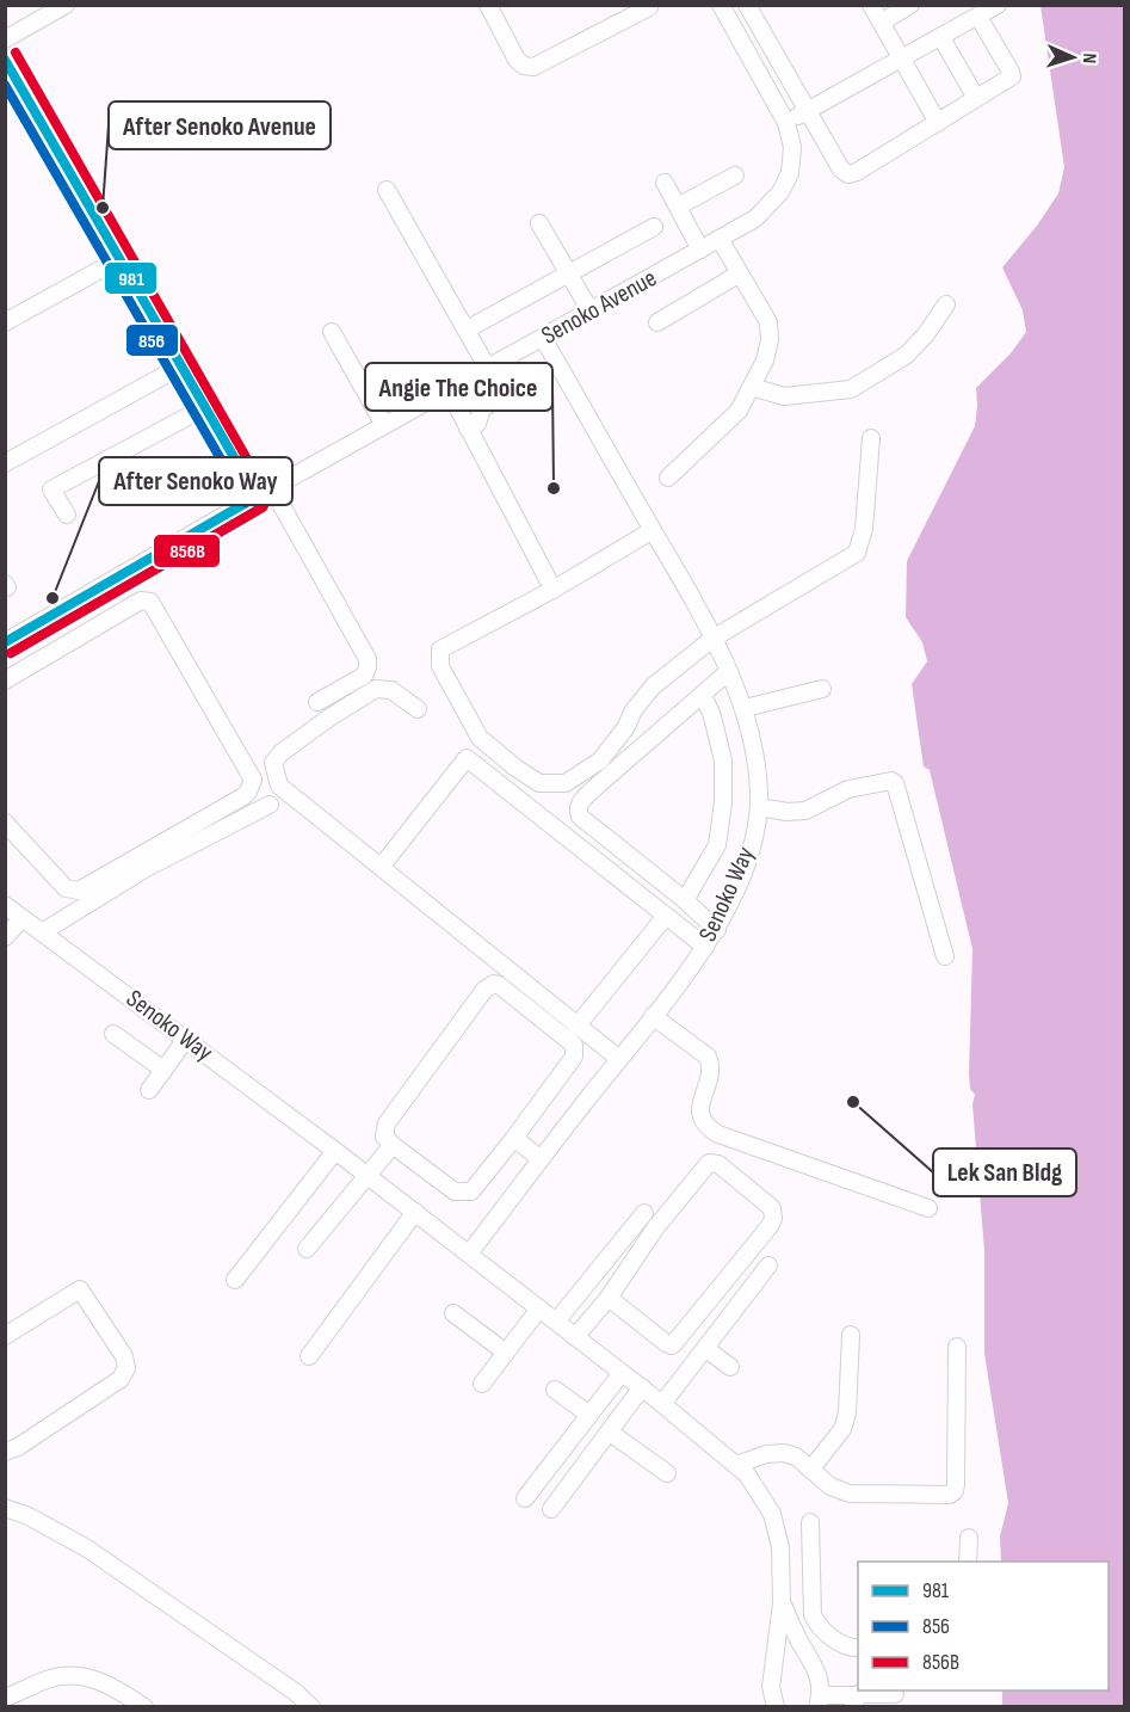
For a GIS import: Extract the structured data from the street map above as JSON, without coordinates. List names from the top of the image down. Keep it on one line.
{"streets":{"street":["Senoko Avenue","Senoko Way"]},"crossings":[["Senoko Avenue","Senoko Way"]],"places":["After Senoko Avenue","Angie The Choice","After Senoko Way","Lek San Bldg"],"lines":["transit line 856B","transit line 981","transit line 856"],"legend":["981","856","856B"],"north":"right"}
